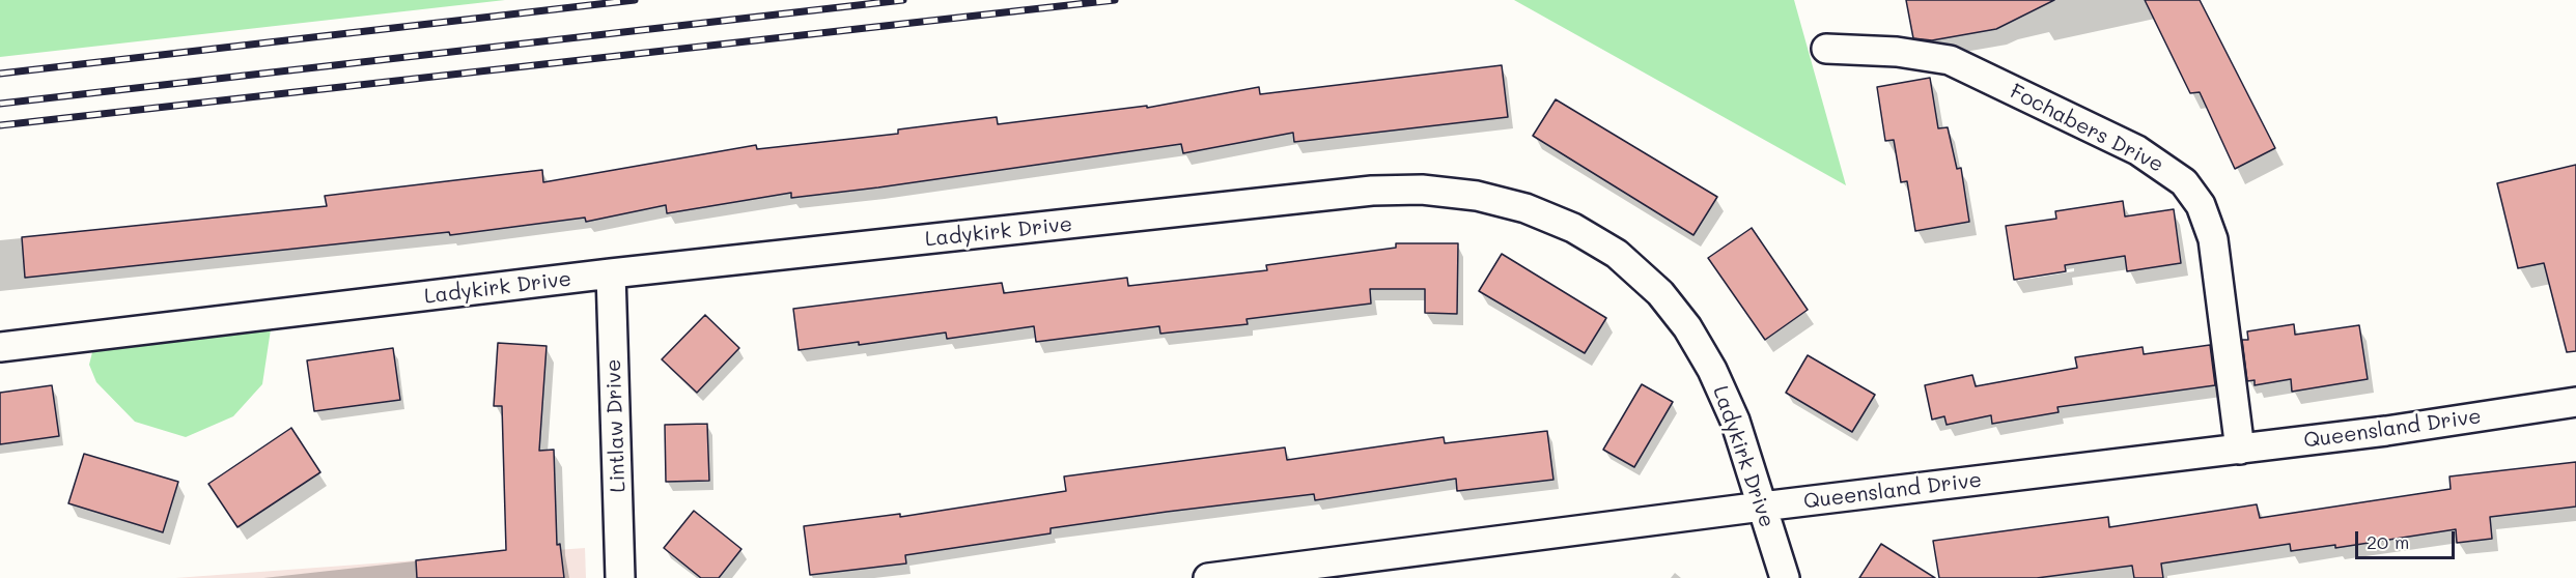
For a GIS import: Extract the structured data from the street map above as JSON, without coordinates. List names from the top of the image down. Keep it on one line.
{"streets":{"street":["Fochabers Drive","Ladykirk Drive","Lintlaw Drive","Queensland Drive"]},"crossings":[["Fochabers Drive","Queensland Drive"],["Ladykirk Drive","Lintlaw Drive"],["Ladykirk Drive","Queensland Drive"]],"scale_bar":"20 m"}
